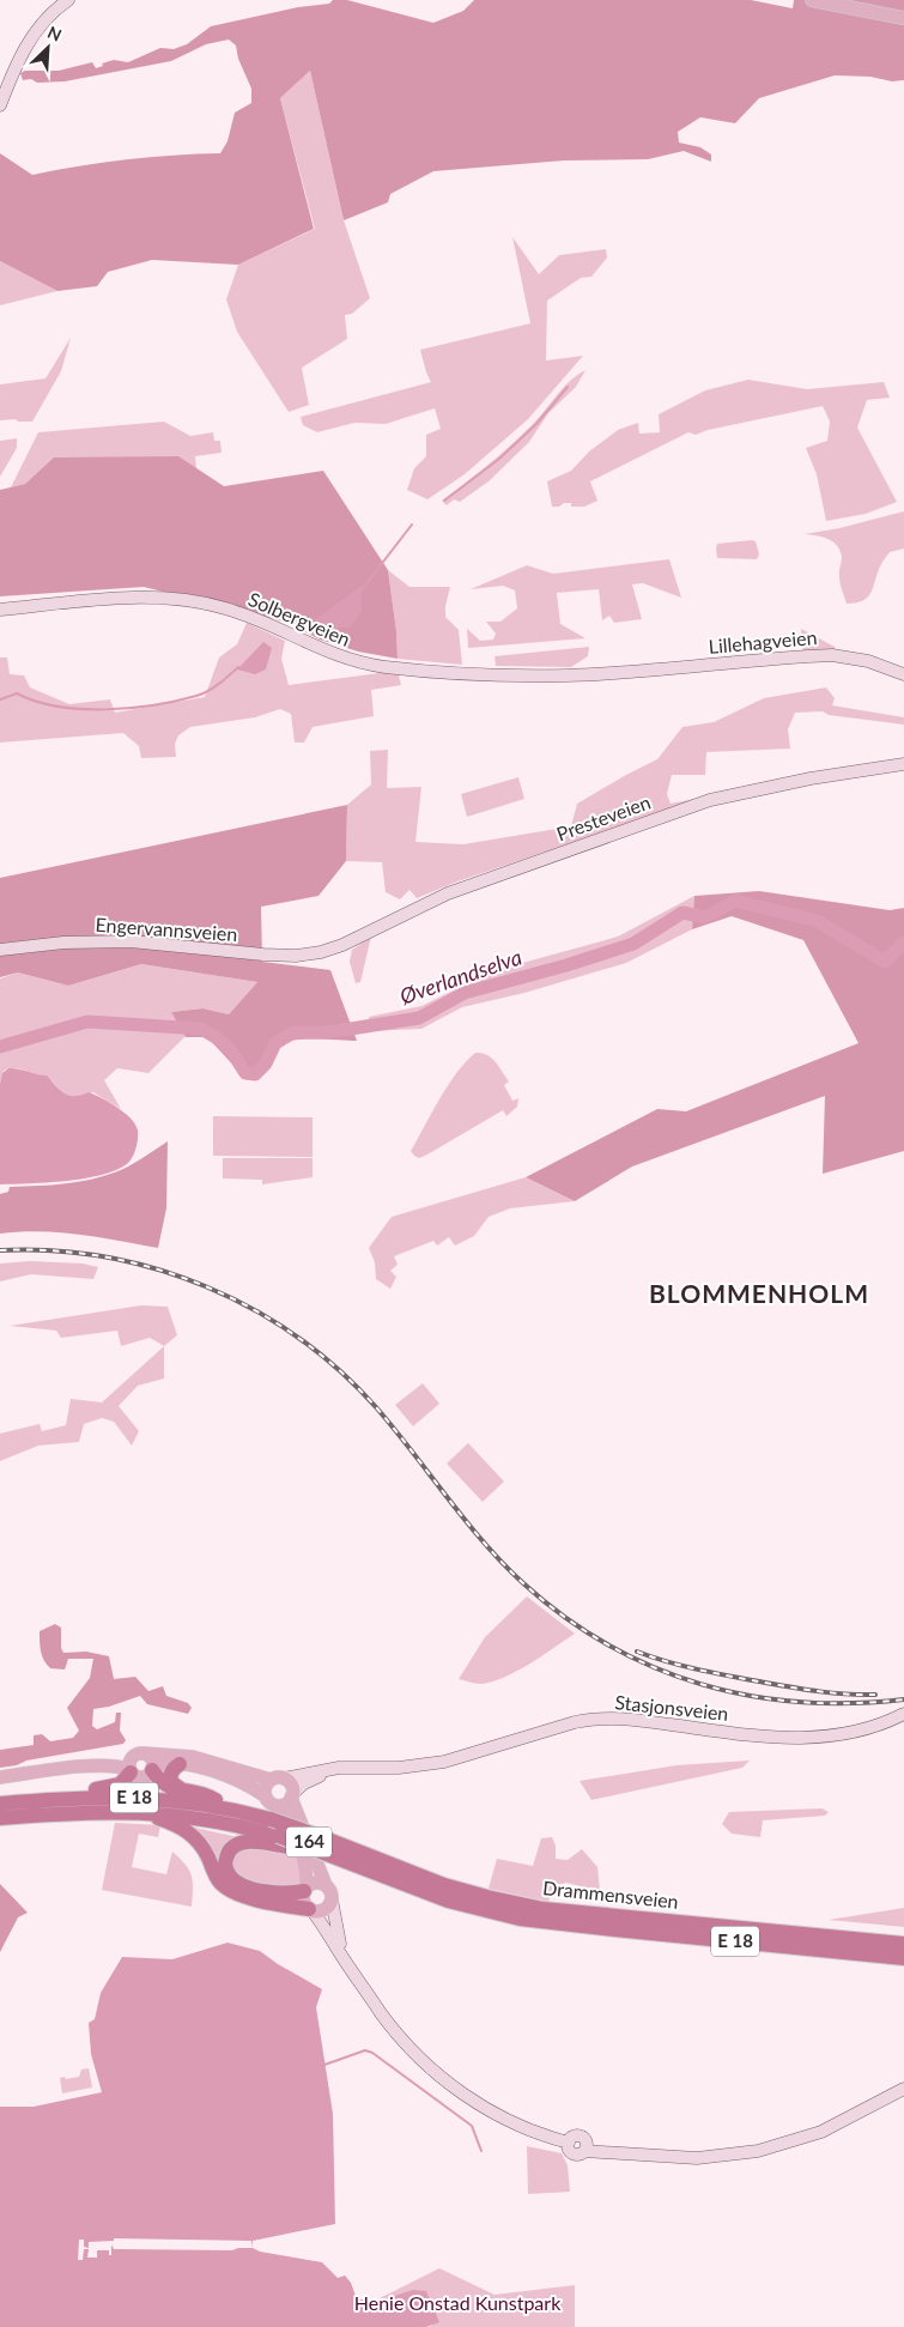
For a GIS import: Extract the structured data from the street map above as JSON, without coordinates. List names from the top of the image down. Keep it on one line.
{"streets":{"highway":["E 18","Drammensveien"],"main road":["Solbergveien","Lillehagveien","Presteveien","Engervannsveien","Stasjonsveien","164"]},"crossings":[["Solbergveien","Lillehagveien"],["Presteveien","Engervannsveien"],["Stasjonsveien","E 18"],["Stasjonsveien","164"],["Stasjonsveien","Drammensveien"],["E 18","164"],["E 18","Drammensveien"],["164","Drammensveien"]],"districts":["BLOMMENHOLM"],"water":["Øverlandselva"],"parks":["Henie Onstad Kunstpark"],"north":"top right"}
